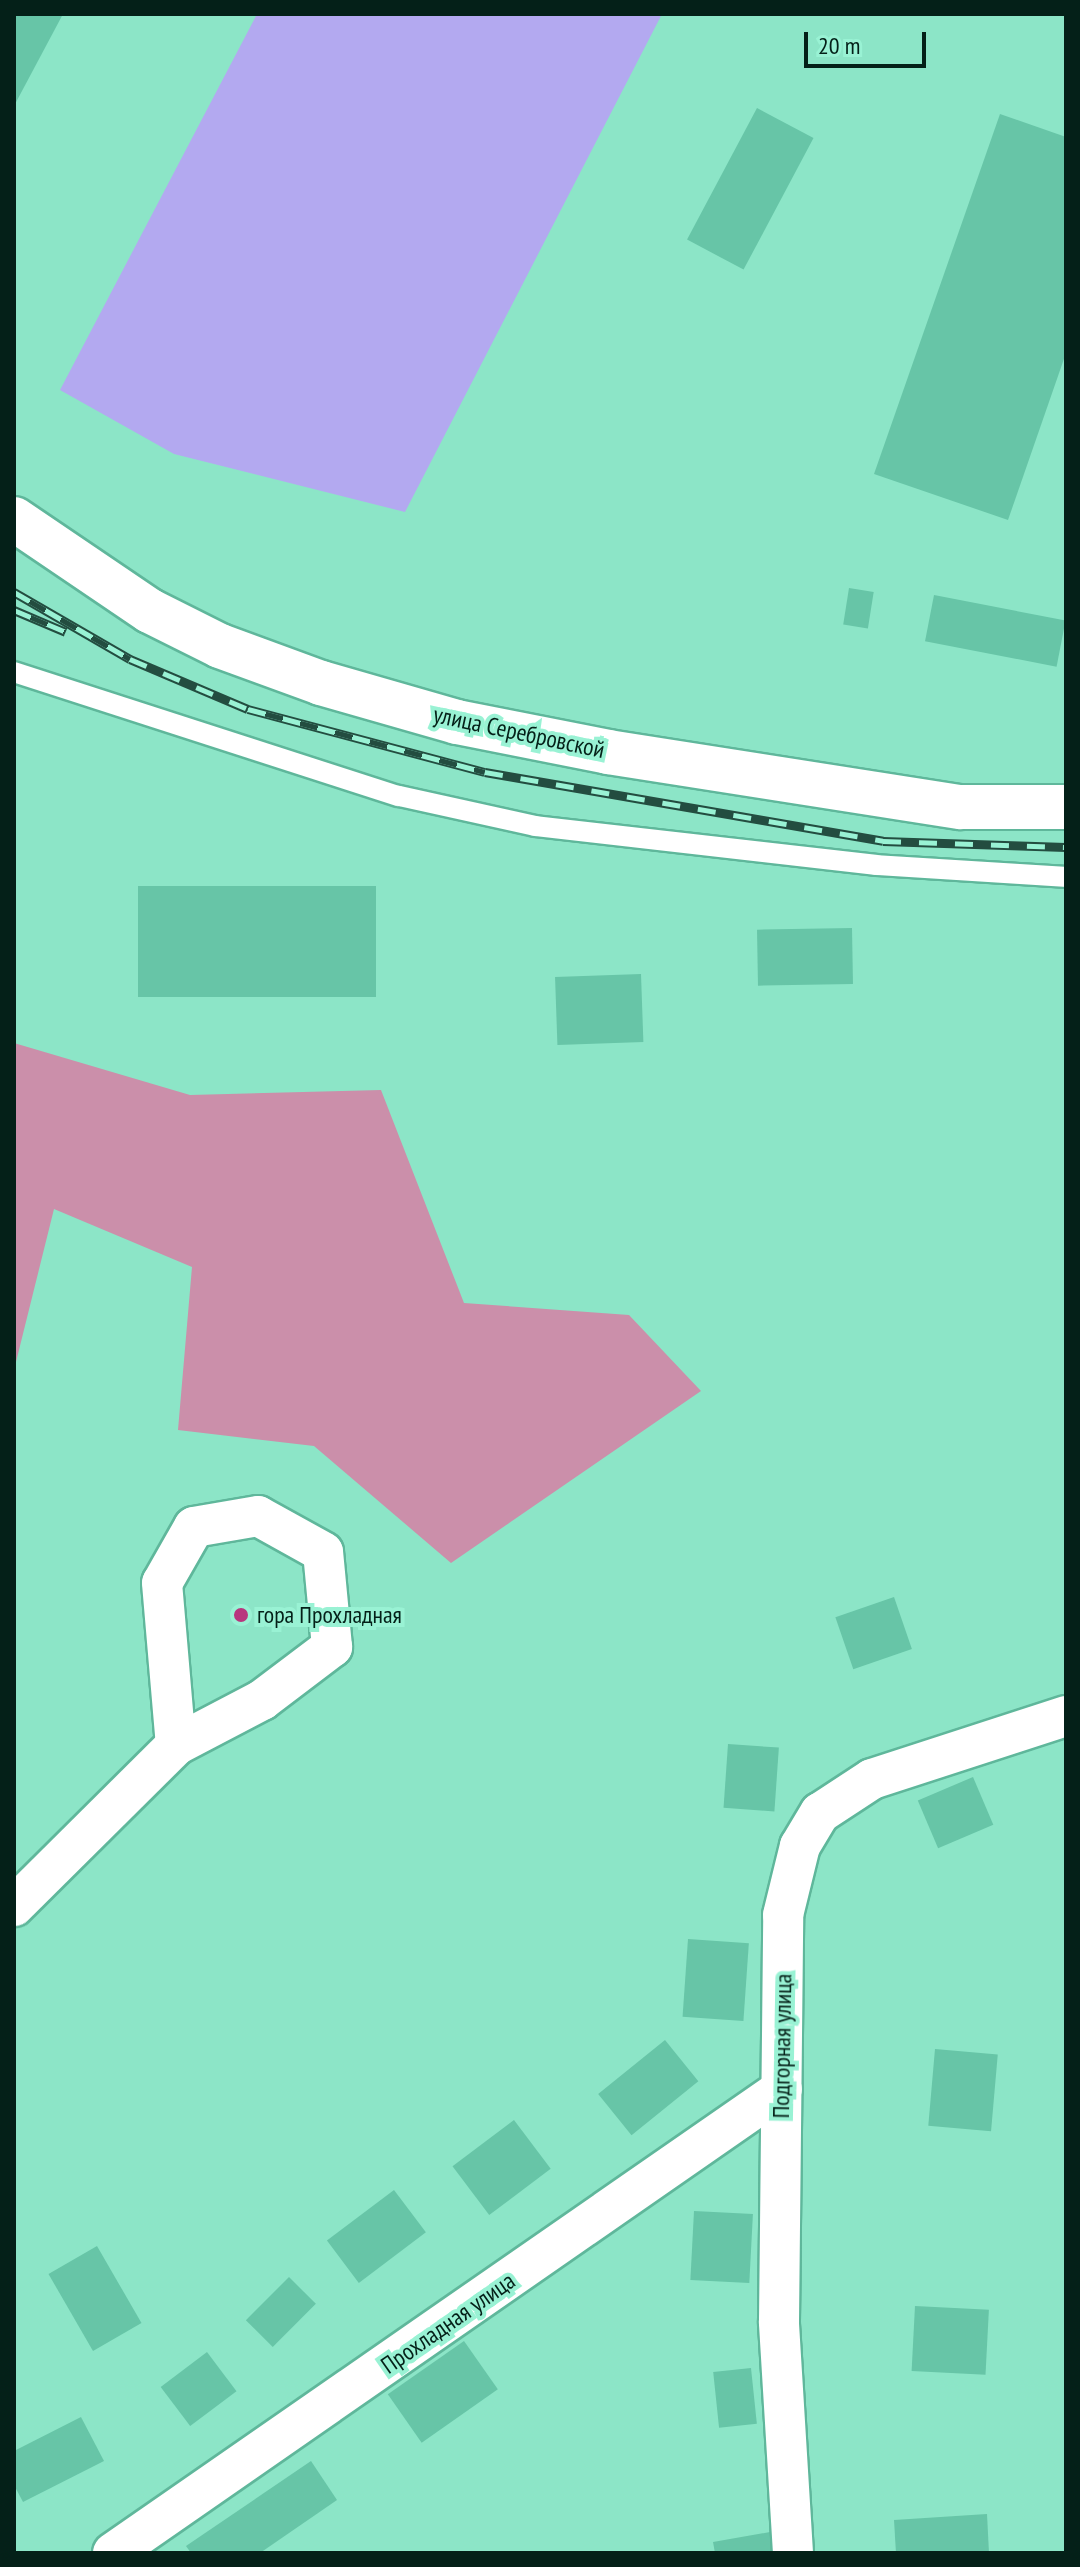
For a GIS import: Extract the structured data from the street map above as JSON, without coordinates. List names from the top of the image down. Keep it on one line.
{"streets":{"street":["улица Серебровской","Подгорная улица","Прохладная улица"]},"crossings":[["Подгорная улица","Прохладная улица"]],"places":["гора Прохладная"],"scale_bar":"20 m"}
